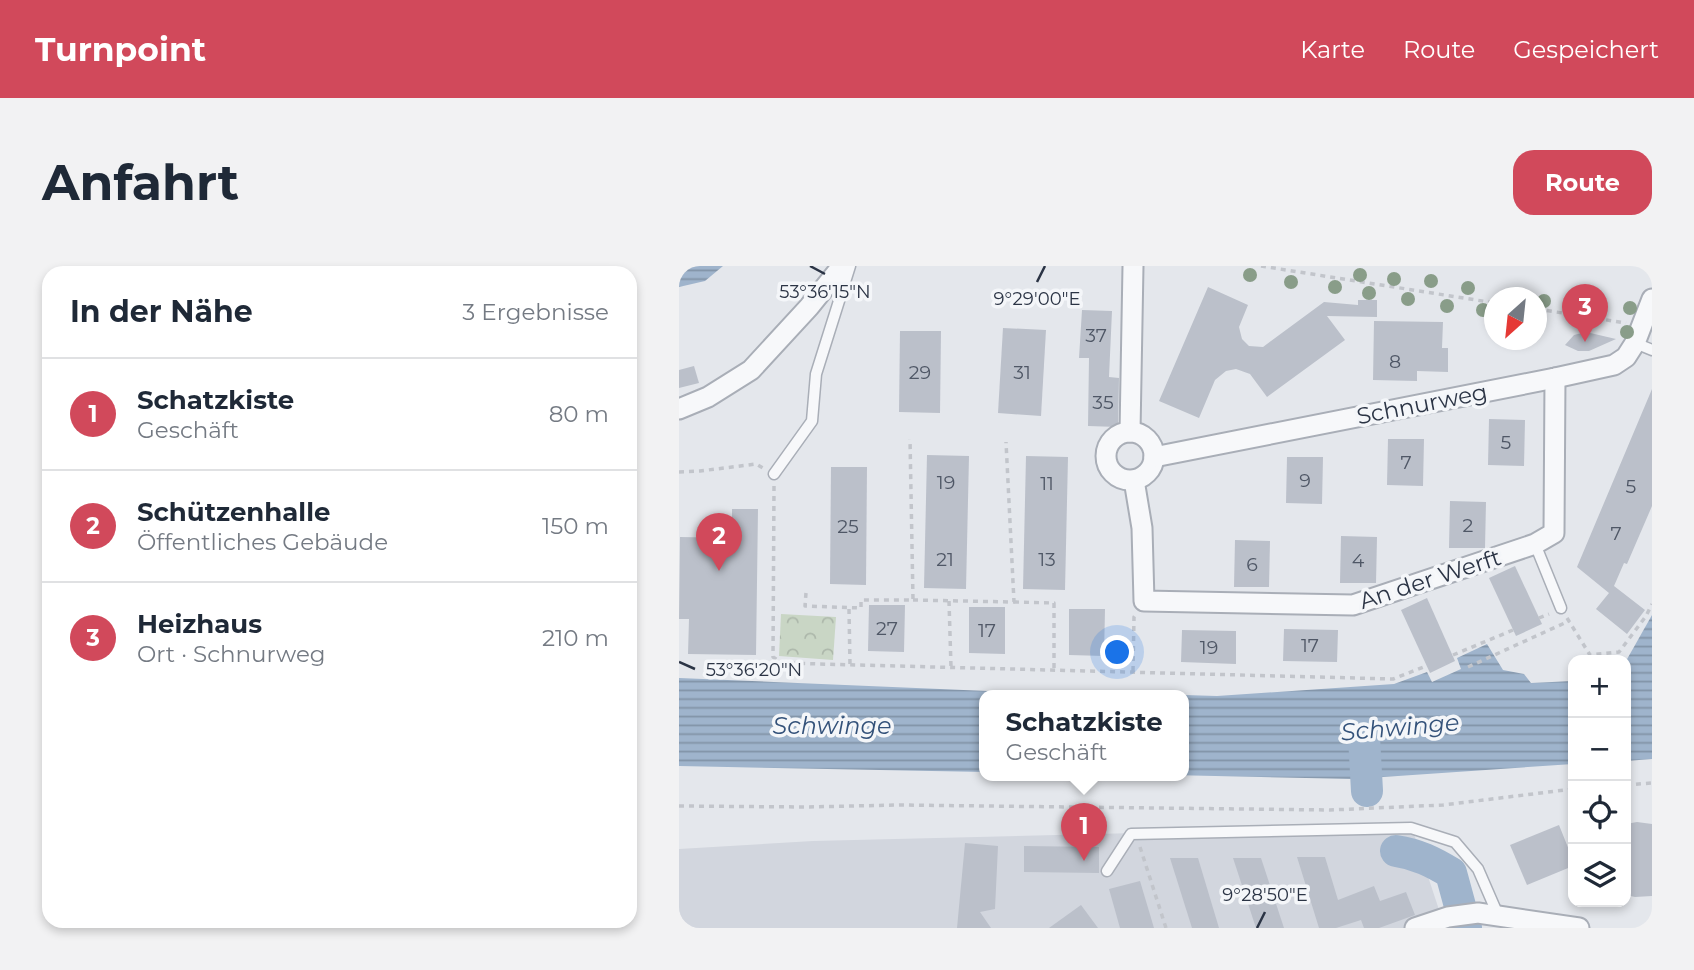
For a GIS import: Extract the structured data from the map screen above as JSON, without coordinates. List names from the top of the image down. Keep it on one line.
{"streets":{"street":["Schnurweg","An der Werft"]},"water":["Schwinge"],"house_numbers":["37","8","29","31","35","5","7","9","19","11","5","2","25","7","21","13","4","6","27","17","17","19"],"north":"bottom left","page":{"header":"Turnpoint","nav":["Karte","Route","Gespeichert"],"buttons":"Route","title":"Anfahrt","heading":["In der Nähe","3 Ergebnisse"],"pins":["3","2","1"],"list":[{"mark":"1","name":"Schatzkiste","note":"Geschäft","value":"80 m"},{"mark":"2","name":"Schützenhalle","note":"Öffentliches Gebäude","value":"150 m"},{"mark":"3","name":"Heizhaus","note":"Ort · Schnurweg","value":"210 m"}],"map_buttons":["+","−"],"popup":["Schatzkiste","Geschäft"]},"coordinates":["53°36'15\"N","9°29'00\"E","53°36'20\"N","9°28'50\"E"]}
